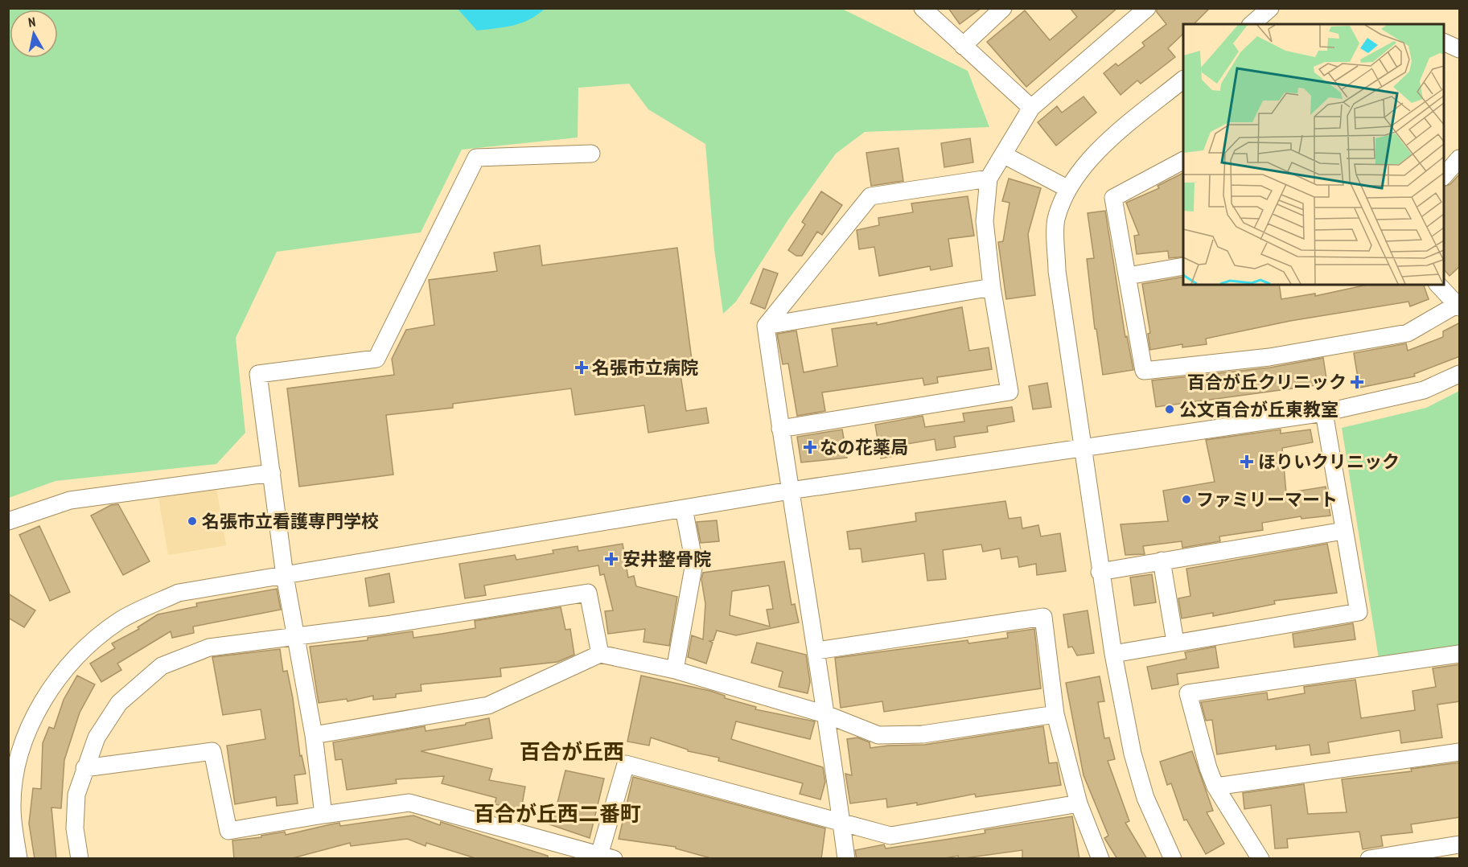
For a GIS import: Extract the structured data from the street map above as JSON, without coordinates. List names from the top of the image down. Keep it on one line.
{"districts":["百合が丘西","百合が丘西二番町"],"places":{"health":["名張市立病院","百合が丘クリニック","なの花薬局","ほりいクリニック","安井整骨院"],"other":["公文百合が丘東教室","ファミリーマート","名張市立看護専門学校"]},"north":"top"}
